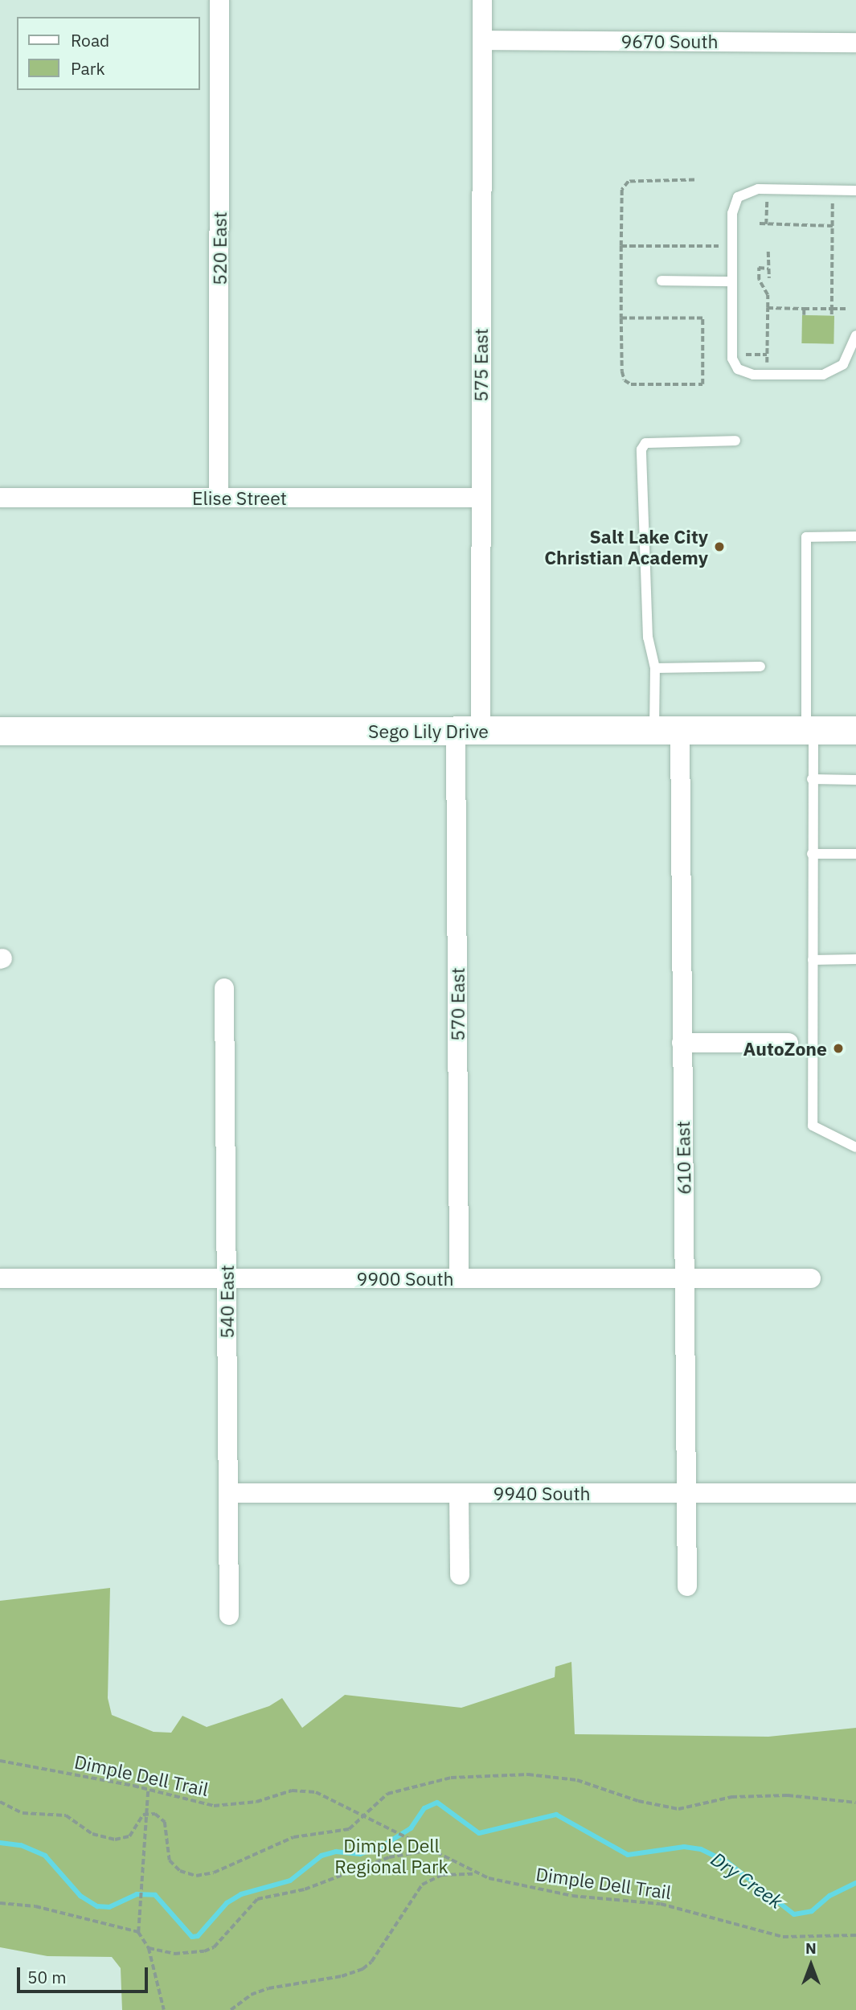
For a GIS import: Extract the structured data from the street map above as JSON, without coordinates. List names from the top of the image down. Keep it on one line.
{"streets":{"main road":["Sego Lily Drive"],"street":["9670 South","520 East","575 East","Elise Street","570 East","610 East","9900 South","540 East","9940 South"],"path":["Dimple Dell Trail"]},"crossings":[["9670 South","575 East"],["520 East","Elise Street"],["575 East","Elise Street"],["575 East","Sego Lily Drive"],["575 East","570 East"],["Sego Lily Drive","570 East"],["Sego Lily Drive","610 East"],["570 East","9900 South"],["610 East","9900 South"],["610 East","9940 South"],["9900 South","540 East"],["540 East","9940 South"]],"water":["Dry Creek"],"parks":["Dimple Dell Regional Park"],"places":["Salt Lake City Christian Academy","AutoZone"],"legend":["Road","Park"],"scale_bar":"50 m","north":"top"}
